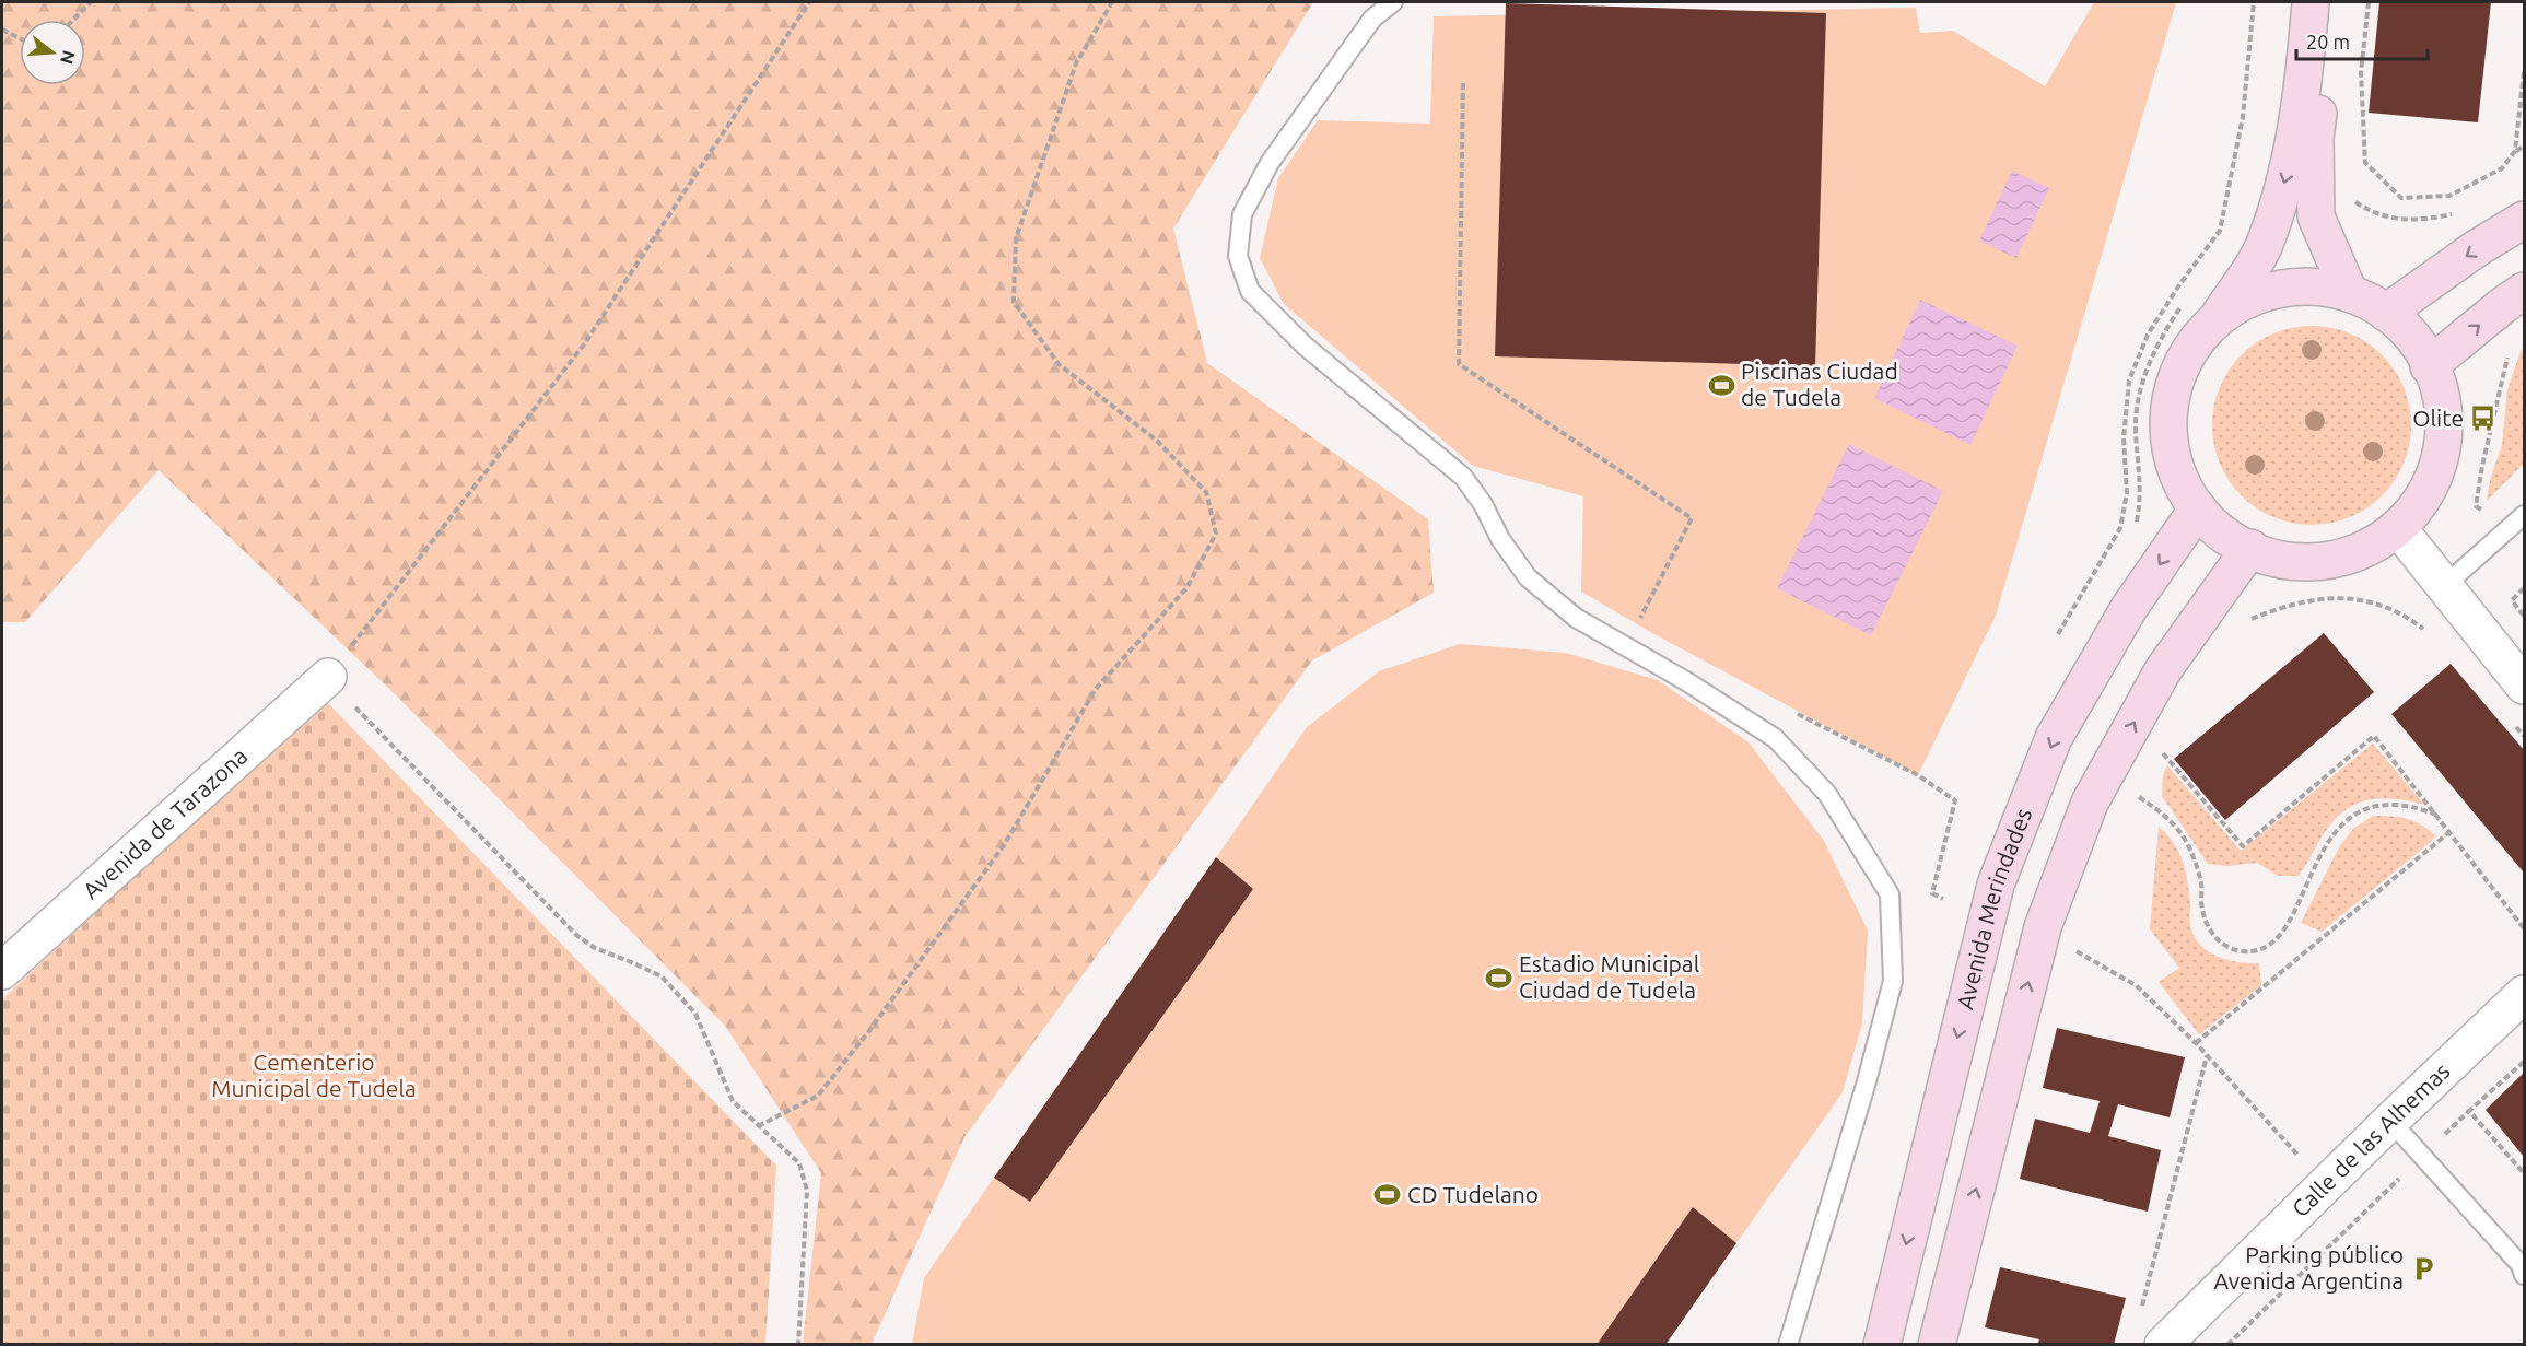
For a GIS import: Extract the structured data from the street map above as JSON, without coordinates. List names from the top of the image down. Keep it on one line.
{"streets":{"main road":["Avenida Merindades"],"street":["Avenida de Tarazona","Calle de las Alhemas"]},"parks":["Cementerio Municipal de Tudela"],"places":{"sports":["Piscinas Ciudad de Tudela","Estadio Municipal Ciudad de Tudela","CD Tudelano"],"bus stop":["Olite"],"parking":["Parking público Avenida Argentina"]},"scale_bar":"20 m","north":"right"}
